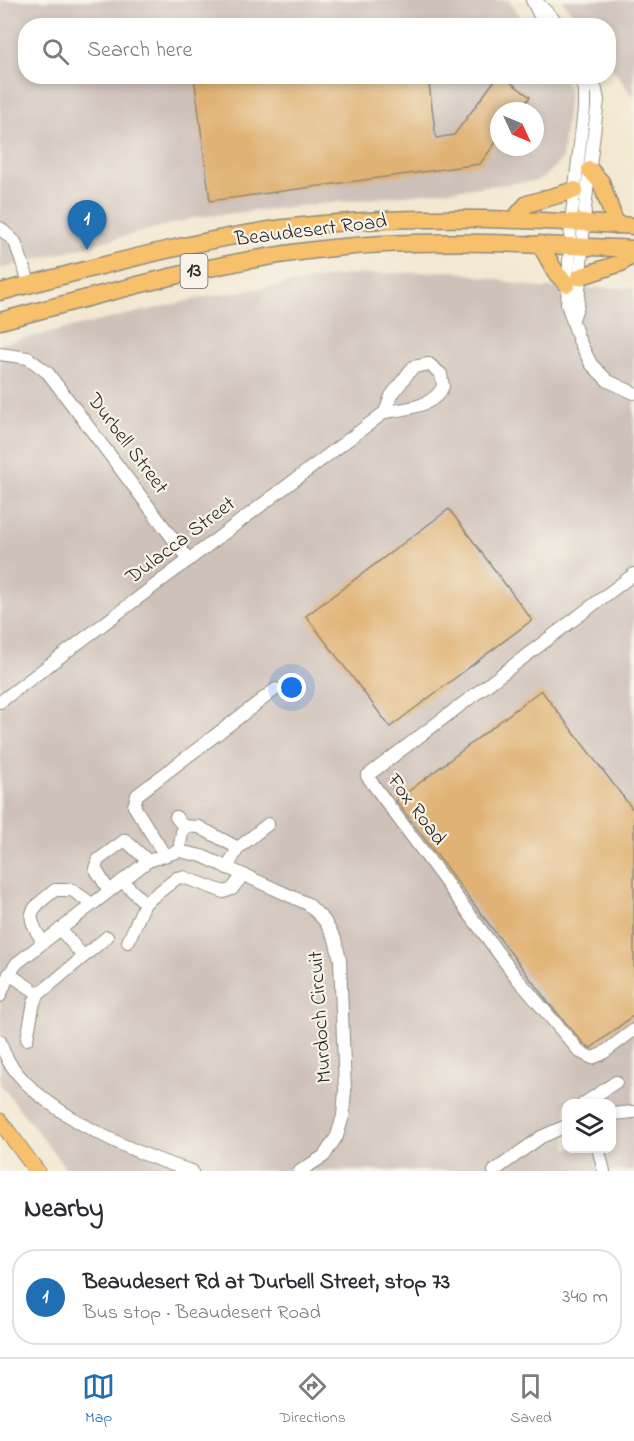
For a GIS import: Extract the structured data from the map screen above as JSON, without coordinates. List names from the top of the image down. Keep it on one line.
{"streets":{"highway":["Beaudesert Road","13"],"street":["Durbell Street","Dulacca Street","Fox Road","Murdoch Circuit"]},"crossings":[["Durbell Street","Dulacca Street"]],"north":"bottom right","page":{"search":"Search here","pins":"1","heading":"Nearby","list":[{"mark":"1","name":"Beaudesert Rd at Durbell Street, stop 73","note":"Bus stop · Beaudesert Road","value":"340 m"}],"nav":["Map","Directions","Saved"]}}
